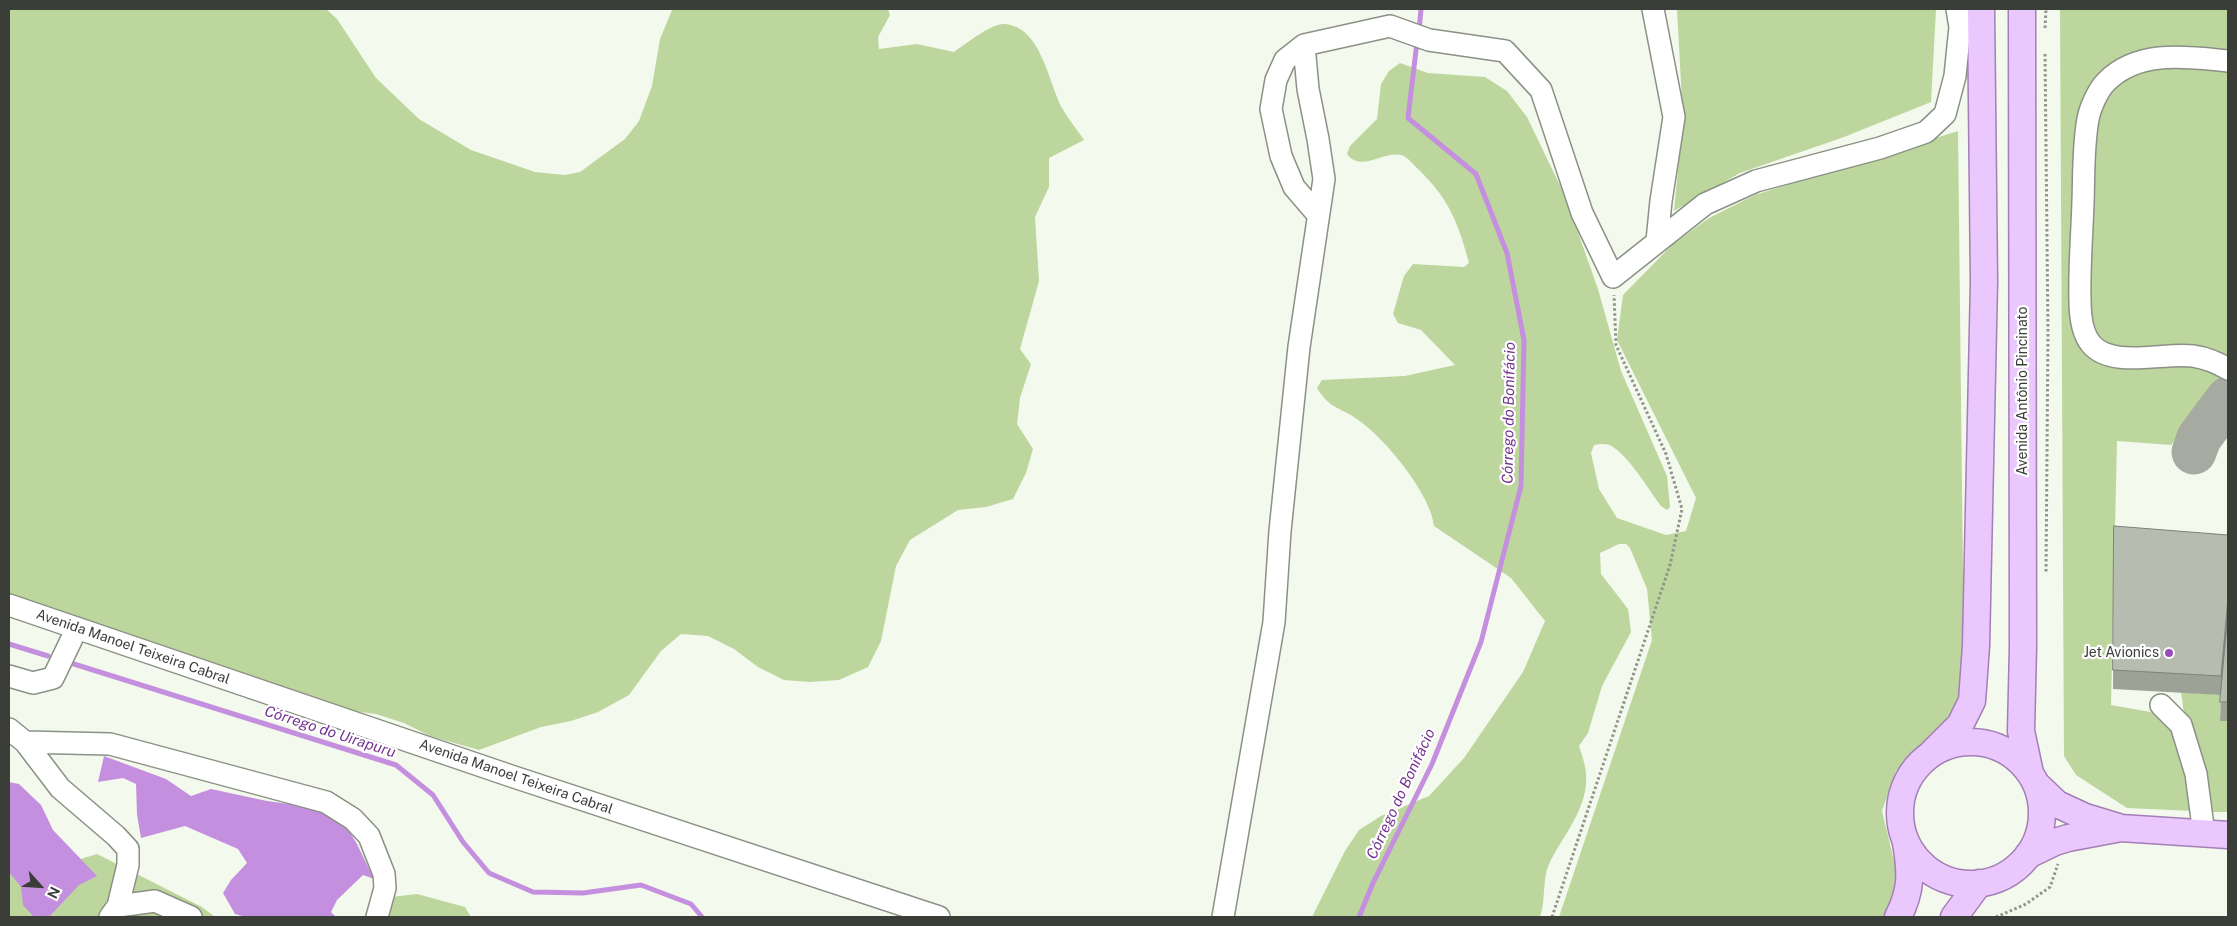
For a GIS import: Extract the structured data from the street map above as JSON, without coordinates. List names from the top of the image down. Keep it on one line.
{"streets":{"main road":["Avenida Antônio Pincinato"],"street":["Avenida Manoel Teixeira Cabral"]},"water":["Córrego do Bonifácio","Córrego do Uirapuru"],"places":["Jet Avionics"],"north":"bottom right"}
